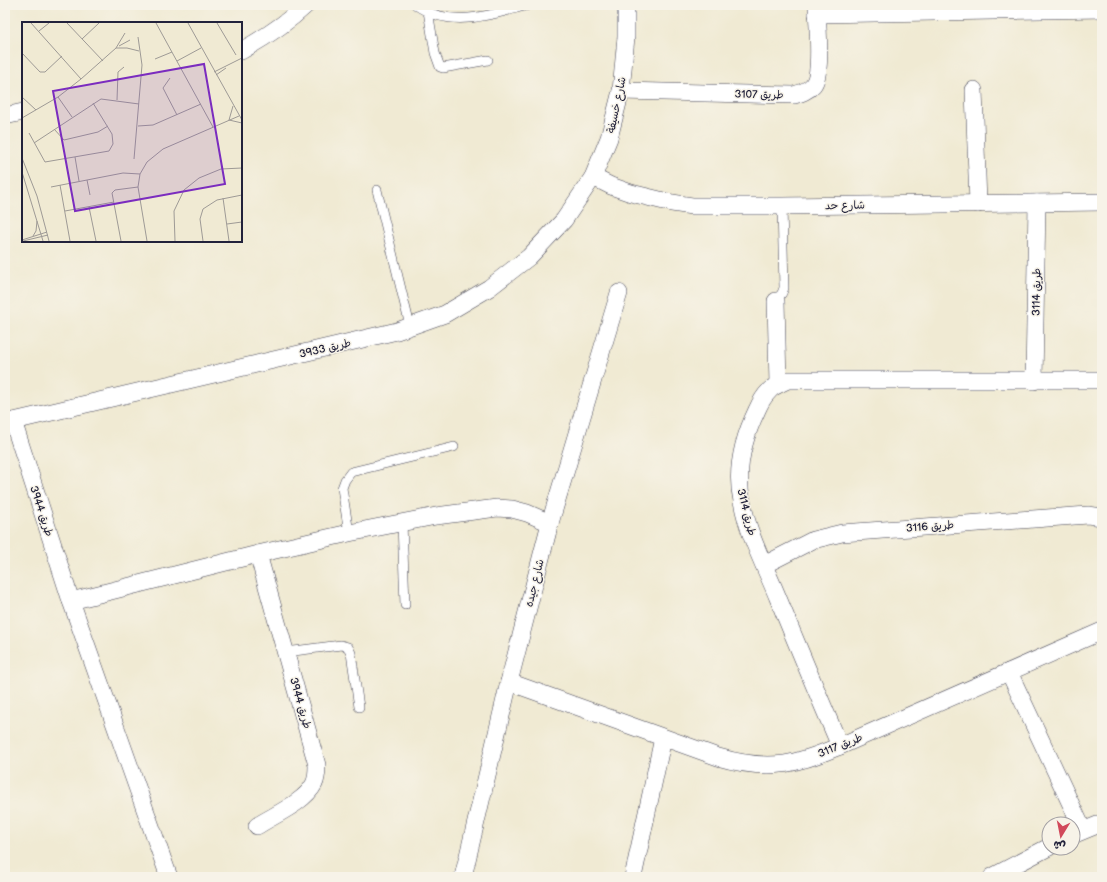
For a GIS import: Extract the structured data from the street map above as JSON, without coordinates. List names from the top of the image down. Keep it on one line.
{"streets":{"street":["طريق 3107","شارع خسيفة","شارع حد","طريق 3114","طريق 3933","طريق 3944","طريق 3116","شارع جيده","طريق 3117"]},"crossings":[["طريق 3107","شارع خسيفة"],["شارع خسيفة","شارع حد"],["شارع خسيفة","طريق 3933"],["شارع حد","طريق 3114"],["شارع حد","طريق 3933"],["طريق 3114","طريق 3116"],["طريق 3114","طريق 3117"],["طريق 3933","طريق 3944"],["شارع جيده","طريق 3117"]],"north":"bottom"}
